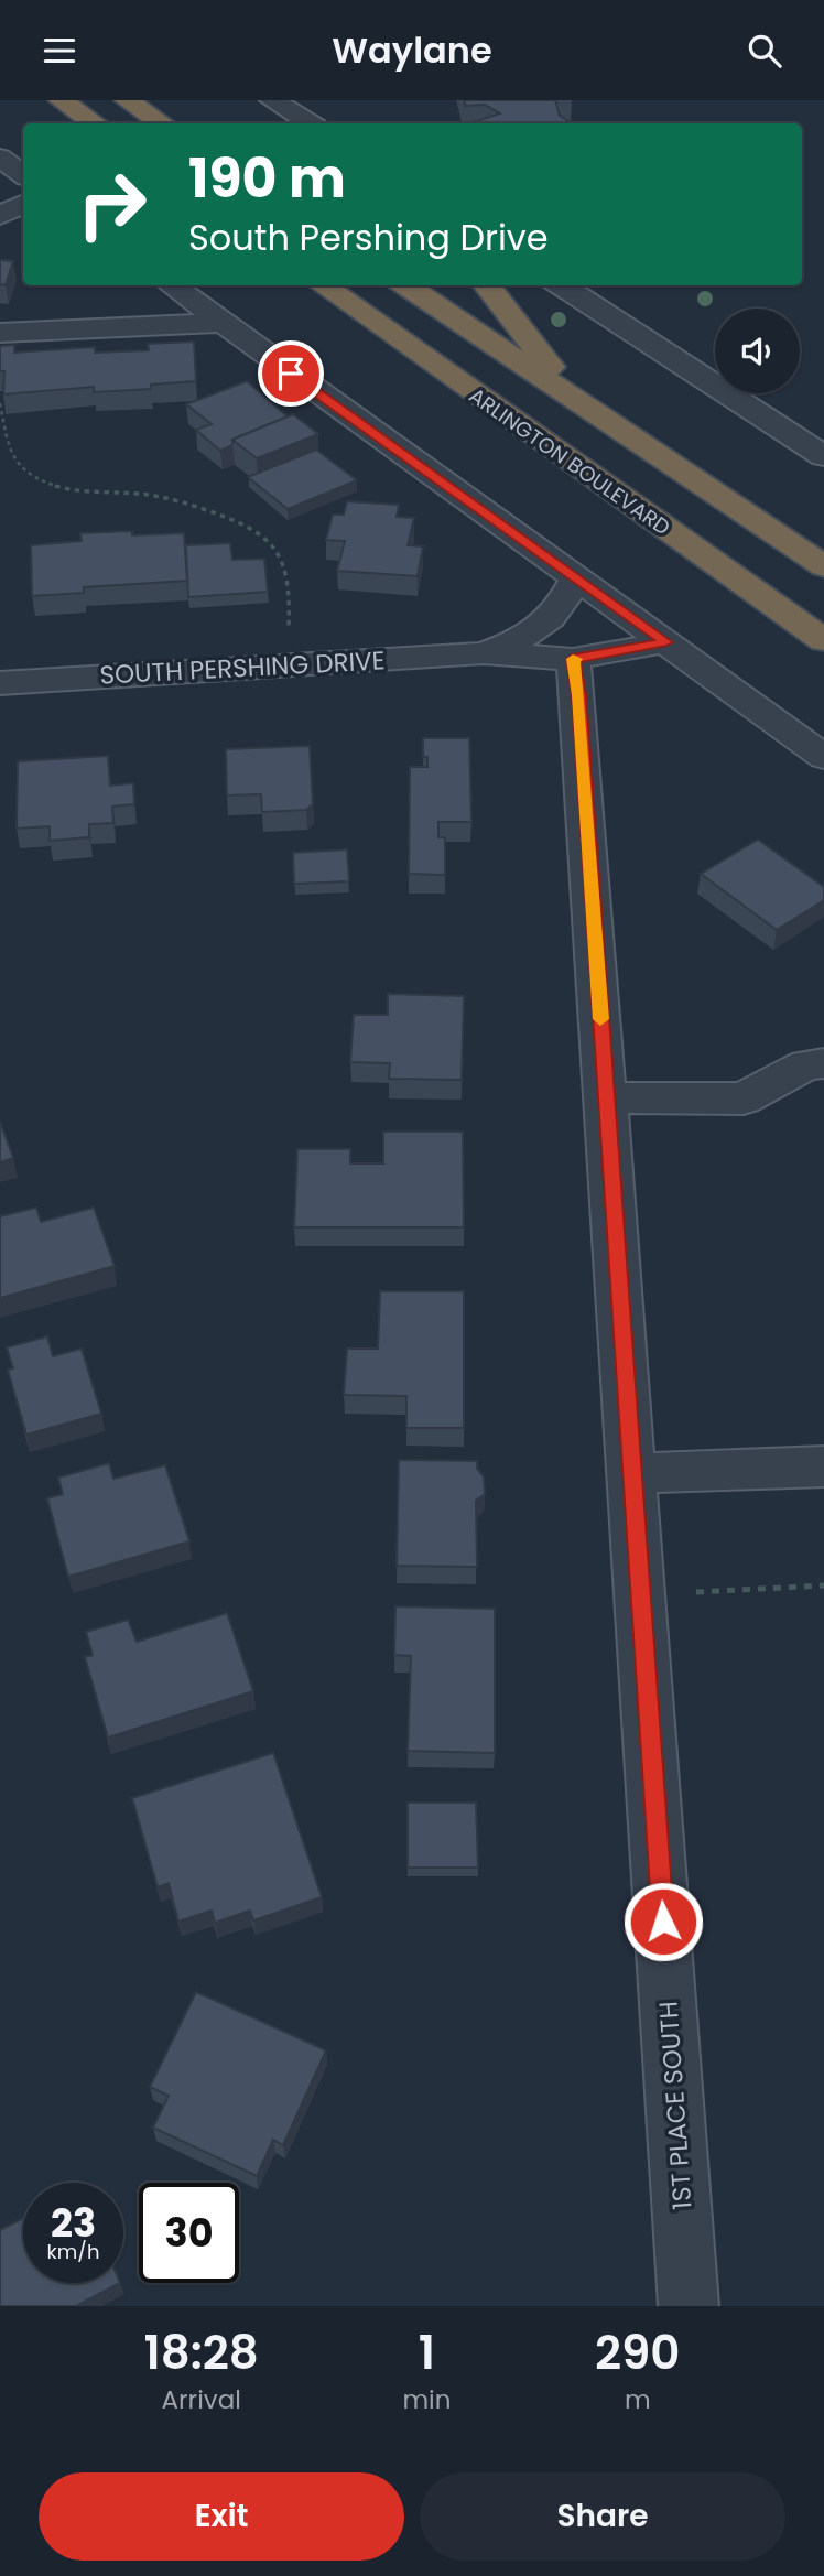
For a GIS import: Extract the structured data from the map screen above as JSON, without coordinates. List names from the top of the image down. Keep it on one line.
{"streets":{"highway":["ARLINGTON BOULEVARD"],"street":["SOUTH PERSHING DRIVE","1ST PLACE SOUTH"]},"crossings":[["SOUTH PERSHING DRIVE","1ST PLACE SOUTH"]],"page":{"header":"Waylane","turn":["190 m","South Pershing Drive"],"speed":"23 km/h","limit":"30","eta":["18:28","Arrival","1","min","290","m"],"buttons":["Exit","Share"]}}
